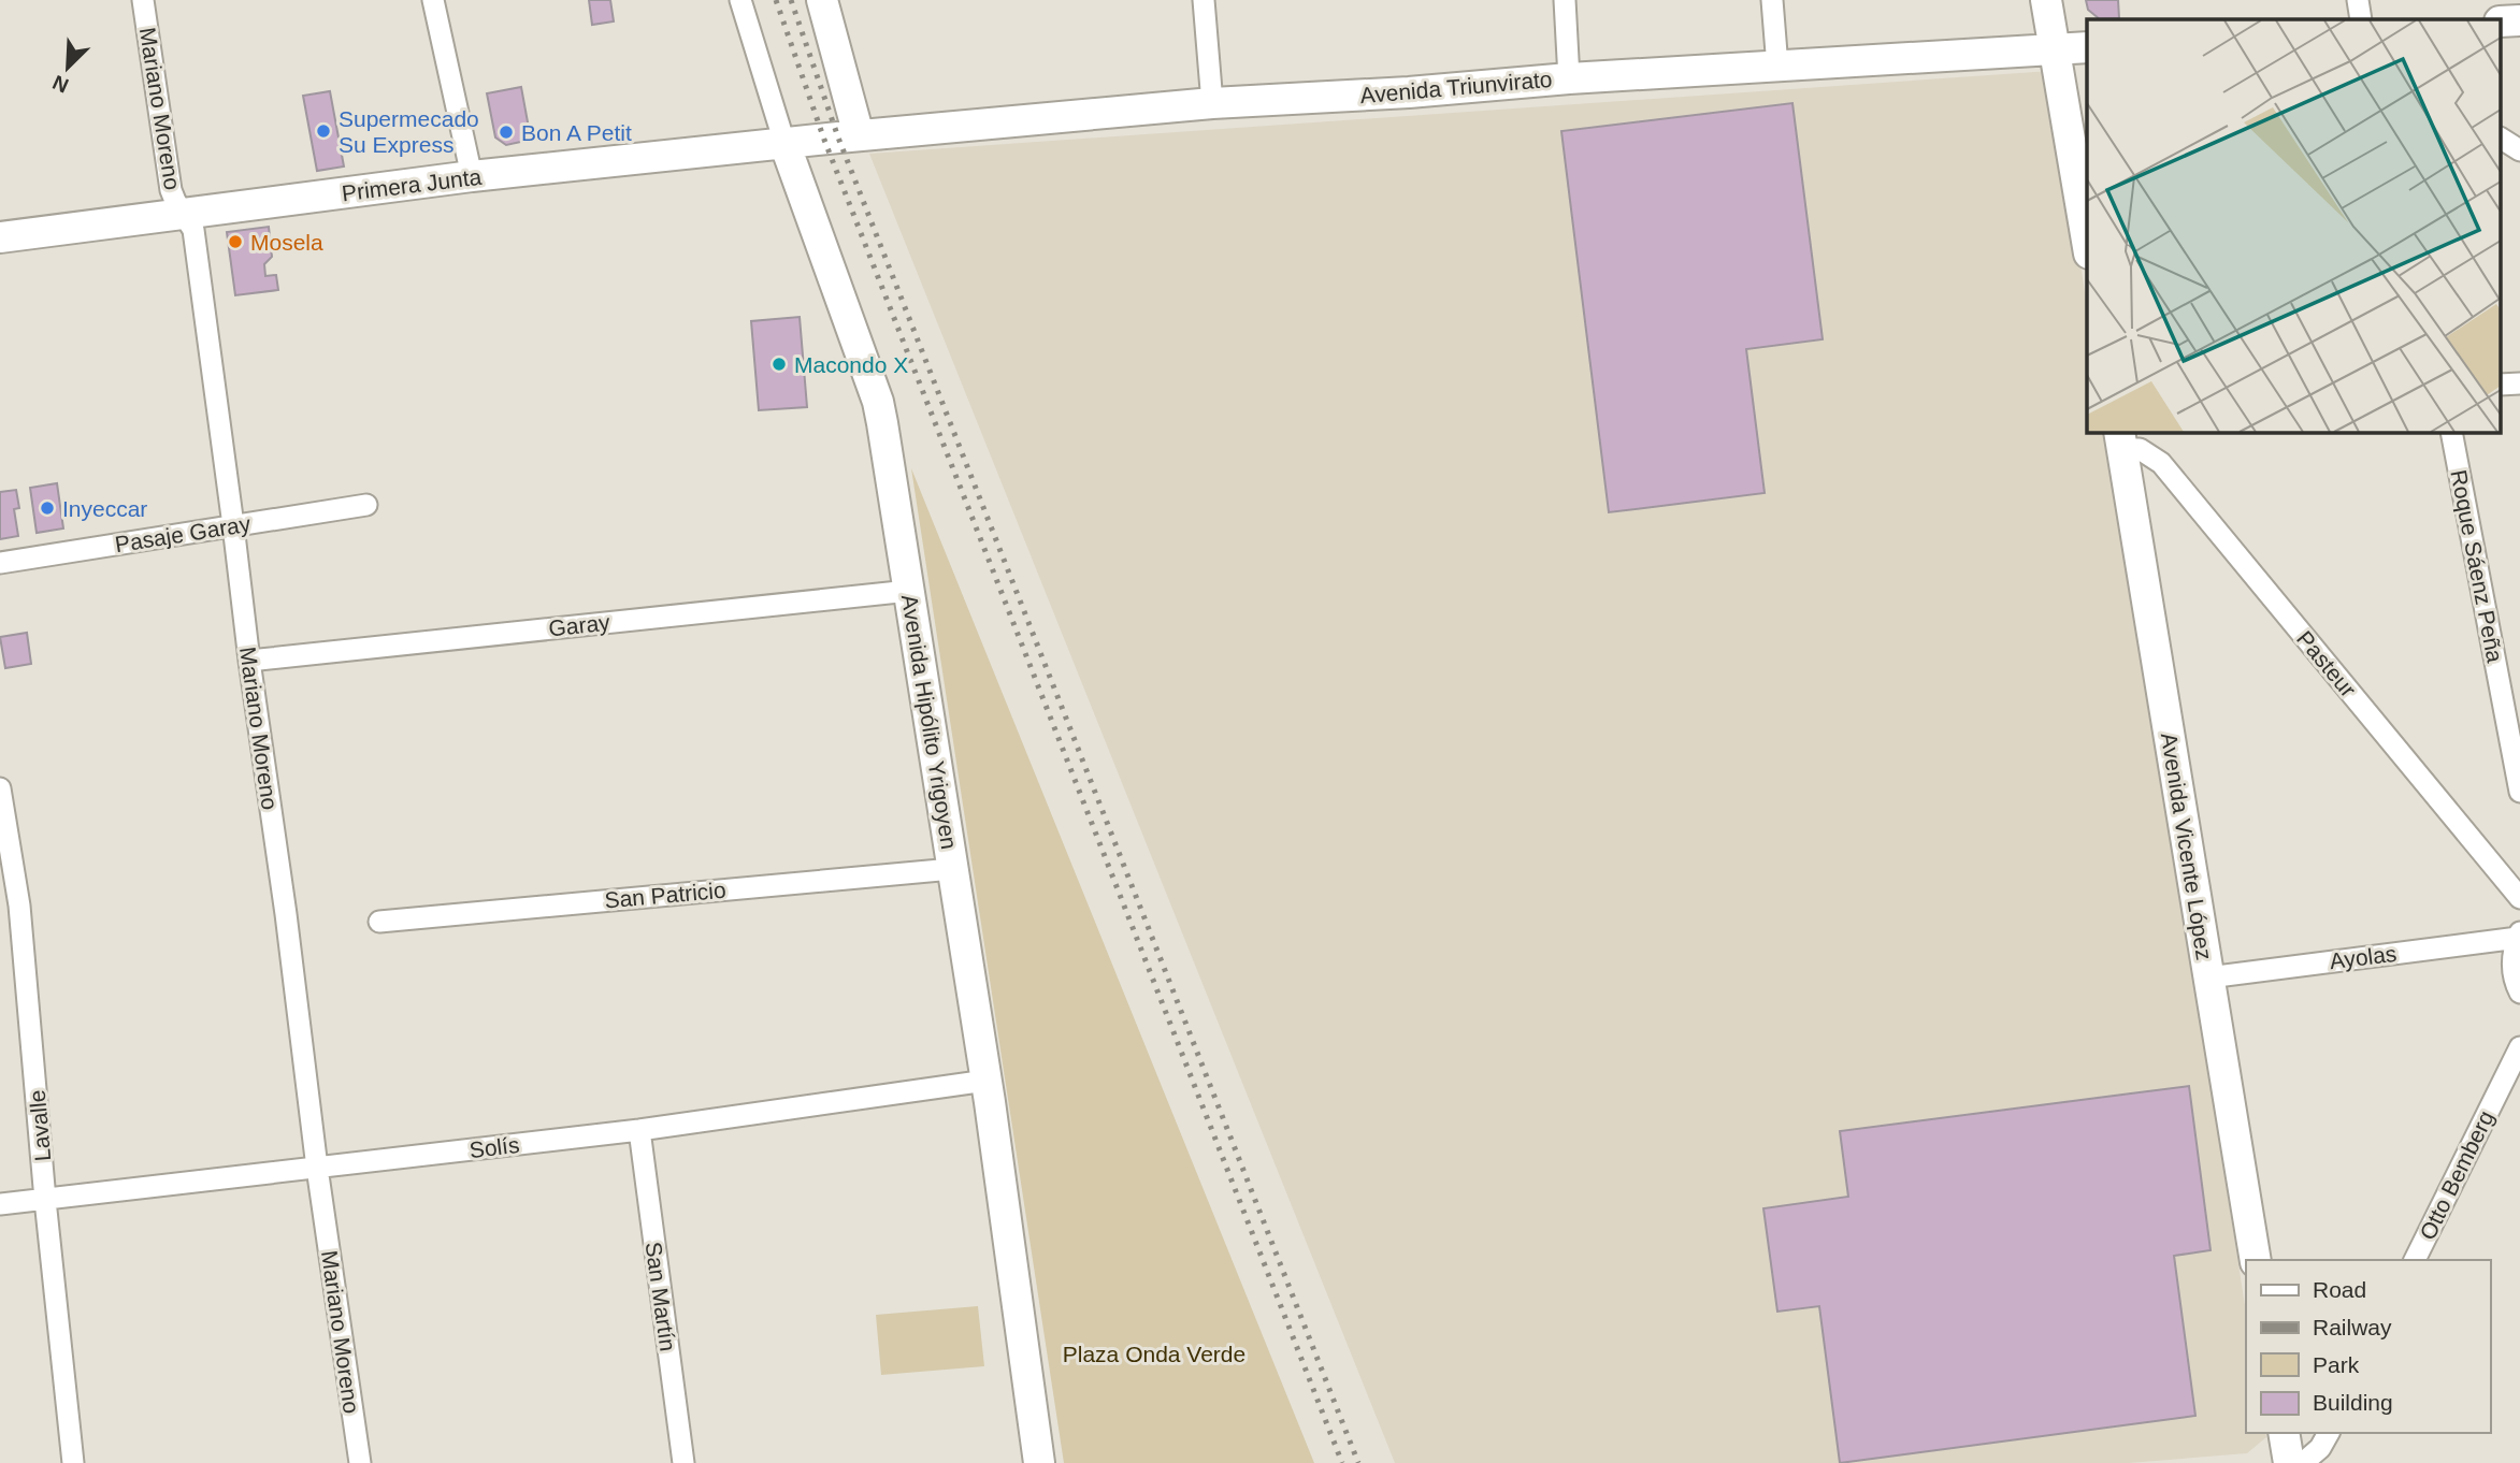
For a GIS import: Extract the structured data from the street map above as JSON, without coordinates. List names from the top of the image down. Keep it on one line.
{"streets":{"main road":["Avenida Triunvirato","Primera Junta","Avenida Hipólito Yrigoyen","Avenida Vicente López"],"street":["Mariano Moreno","Pasaje Garay","Roque Sáenz Peña","Garay","Pasteur","San Patricio","Ayolas","Lavalle","Solís","Otto Bemberg","San Martín"]},"crossings":[["Avenida Triunvirato","Primera Junta"],["Mariano Moreno","Primera Junta"],["Mariano Moreno","Pasaje Garay"],["Mariano Moreno","Garay"],["Mariano Moreno","Solís"],["Primera Junta","Avenida Hipólito Yrigoyen"],["Garay","Avenida Hipólito Yrigoyen"],["Pasteur","Avenida Vicente López"],["Avenida Hipólito Yrigoyen","San Patricio"],["Avenida Hipólito Yrigoyen","Solís"],["Avenida Vicente López","Ayolas"],["Lavalle","Solís"],["Solís","San Martín"]],"parks":["Plaza Onda Verde"],"places":["Supermecado Su Express","Bon A Petit","Mosela","Macondo X","Inyeccar"],"legend":["Road","Railway","Park","Building"],"north":"bottom left"}
